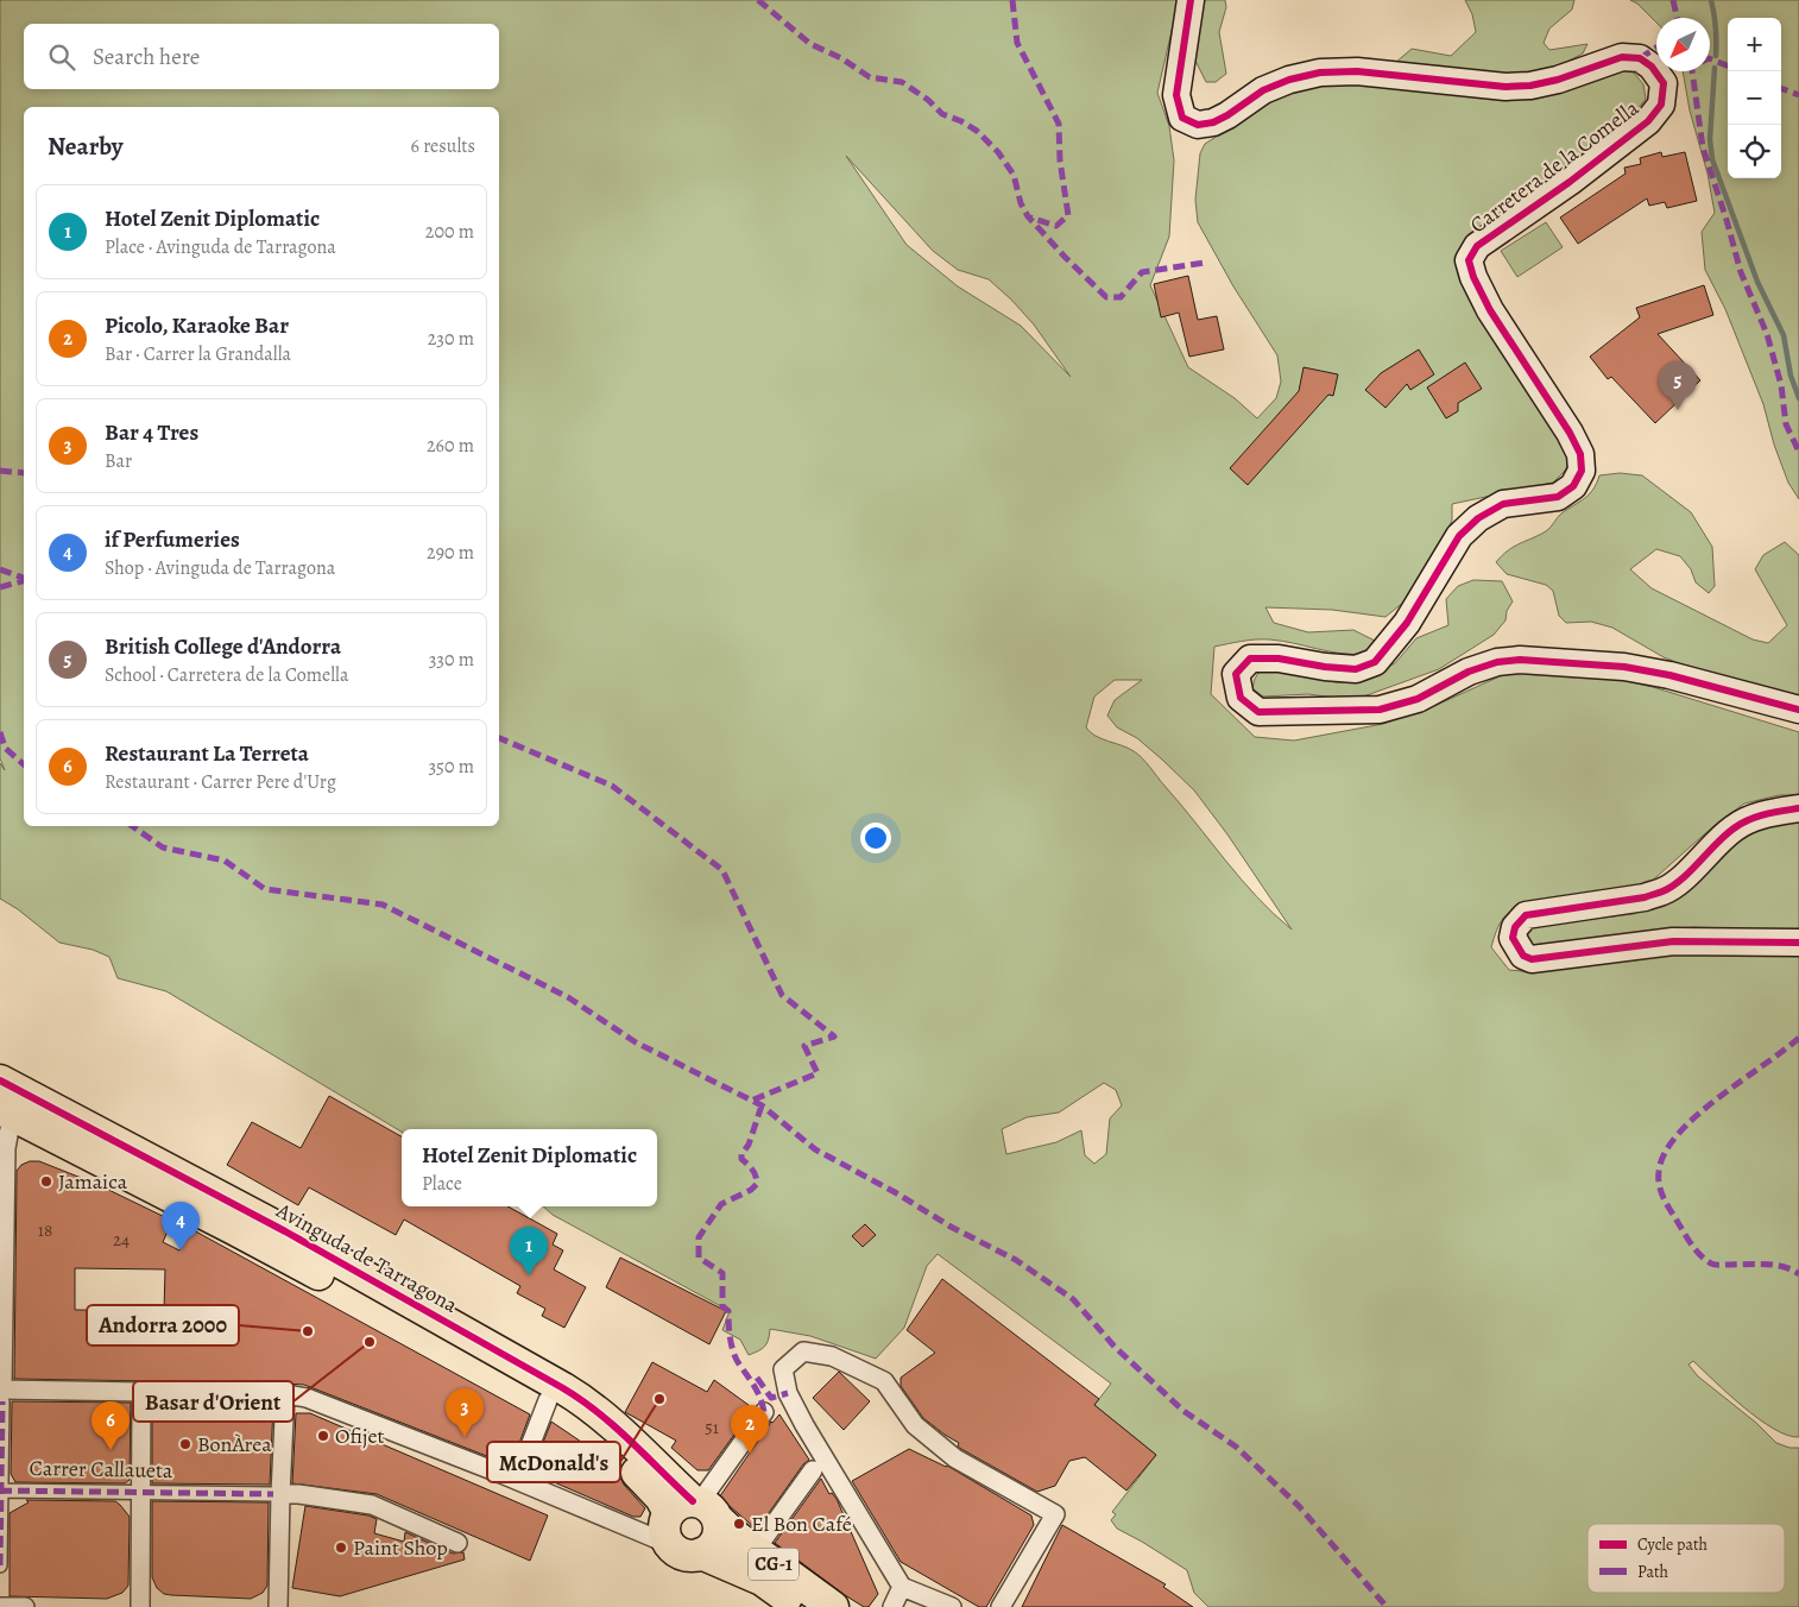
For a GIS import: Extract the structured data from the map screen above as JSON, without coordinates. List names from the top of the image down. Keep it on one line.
{"streets":{"highway":["Avinguda de Tarragona","CG-1"],"main road":["Carretera de la Comella"],"street":["Carrer Callaueta"]},"crossings":[["Avinguda de Tarragona","CG-1"]],"places":["Jamaica","Andorra 2000","Basar d'Orient","McDonald's","Ofijet","BonÀrea","El Bon Café","Paint Shop"],"house_numbers":["18","24","51"],"legend":["Cycle path","Path"],"north":"bottom left","page":{"map_buttons":["+","−"],"search":"Search here","heading":["Nearby","6 results"],"list":[{"mark":"1","name":"Hotel Zenit Diplomatic","note":"Place · Avinguda de Tarragona","value":"200 m"},{"mark":"2","name":"Picolo, Karaoke Bar","note":"Bar · Carrer la Grandalla","value":"230 m"},{"mark":"3","name":"Bar 4 Tres","note":"Bar","value":"260 m"},{"mark":"4","name":"if Perfumeries","note":"Shop · Avinguda de Tarragona","value":"290 m"},{"mark":"5","name":"British College d'Andorra","note":"School · Carretera de la Comella","value":"330 m"},{"mark":"6","name":"Restaurant La Terreta","note":"Restaurant · Carrer Pere d'Urg","value":"350 m"}],"pins":["5","4","1","3","6","2"],"popup":["Hotel Zenit Diplomatic","Place"]}}
